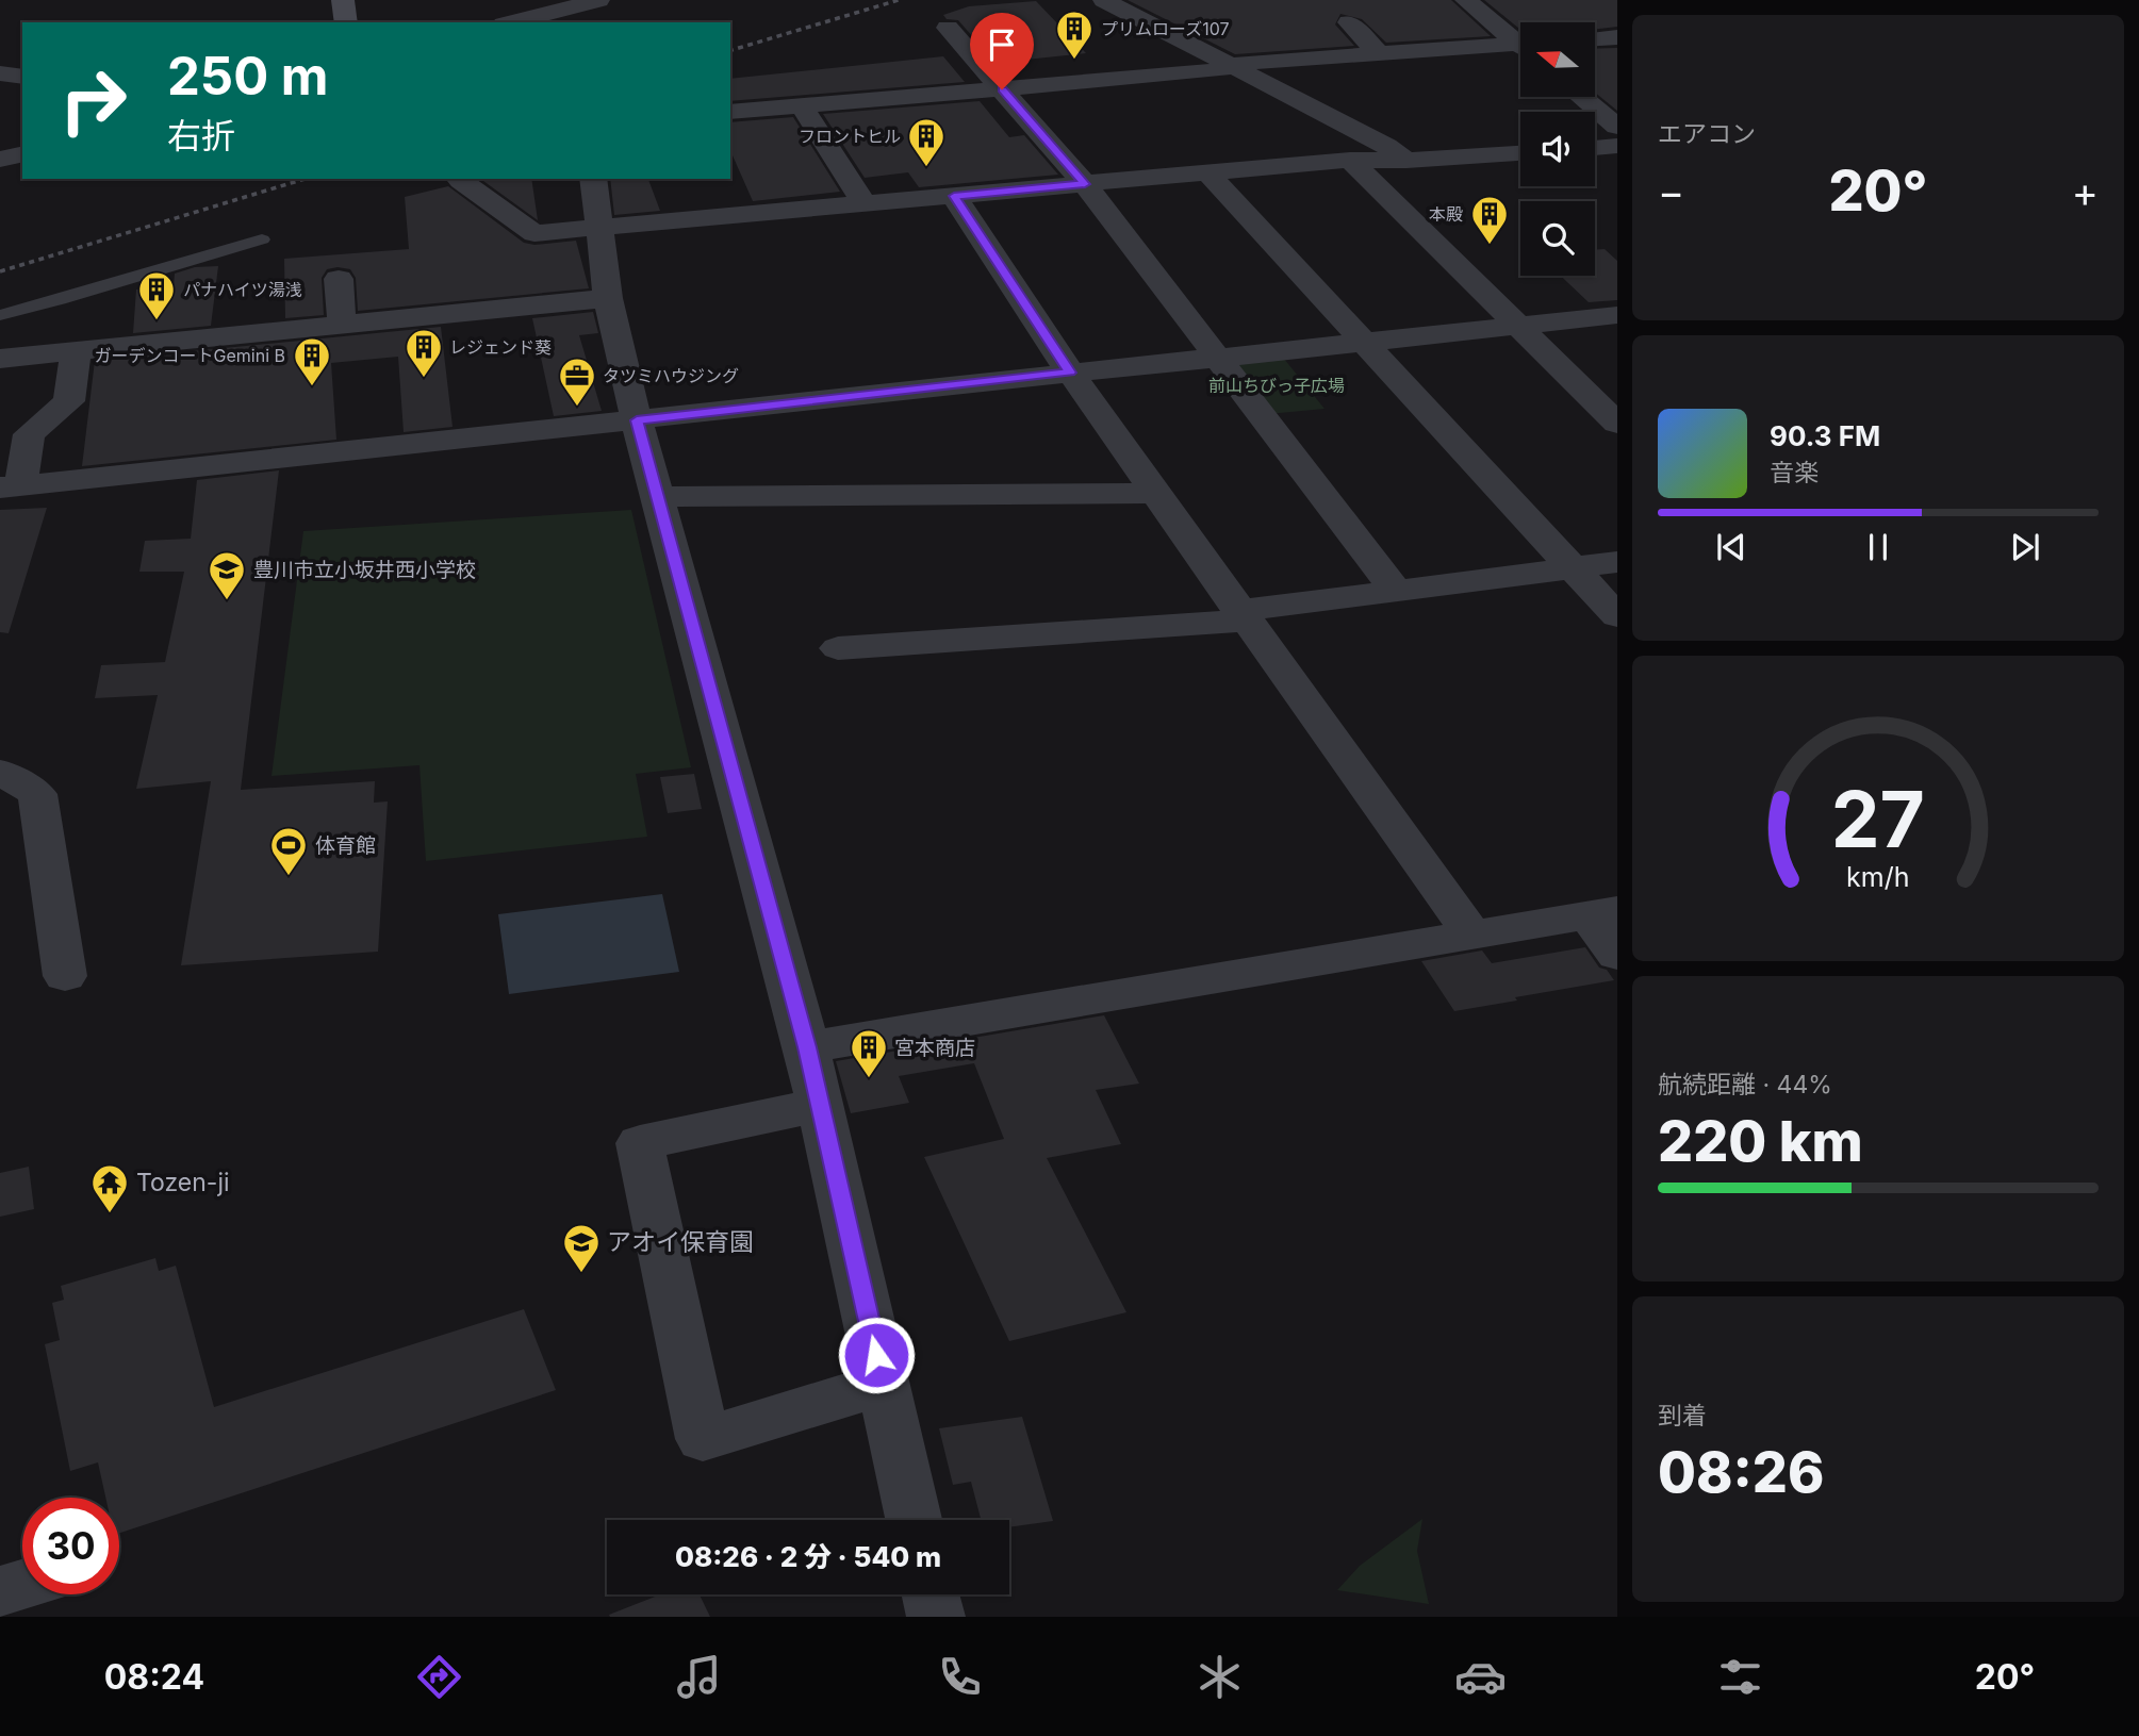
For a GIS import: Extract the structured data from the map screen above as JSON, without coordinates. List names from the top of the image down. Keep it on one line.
{"parks":["前山ちびっ子広場"],"places":{"building":["プリムローズ107","フロントヒル","本殿","パナハイツ湯浅","レジェンド葵","ガーデンコートGemini B","宮本商店"],"office":["タツミハウジング"],"school or university":["豊川市立小坂井西小学校","アオイ保育園"],"sports":["体育館"],"temple":["Tozen-ji"]},"north":"left","page":{"tile":["エアコン",["航続距離 · 44%","220 km"],["到着","08:26"]],"turn":["250 m","右折"],"heat":["−","20°","+"],"song":["90.3 FM","音楽"],"limit":"30","trip":"08:26 · 2 分 · 540 m","tabs":["08:24","20°"],"gauge":["27","km/h"]}}
